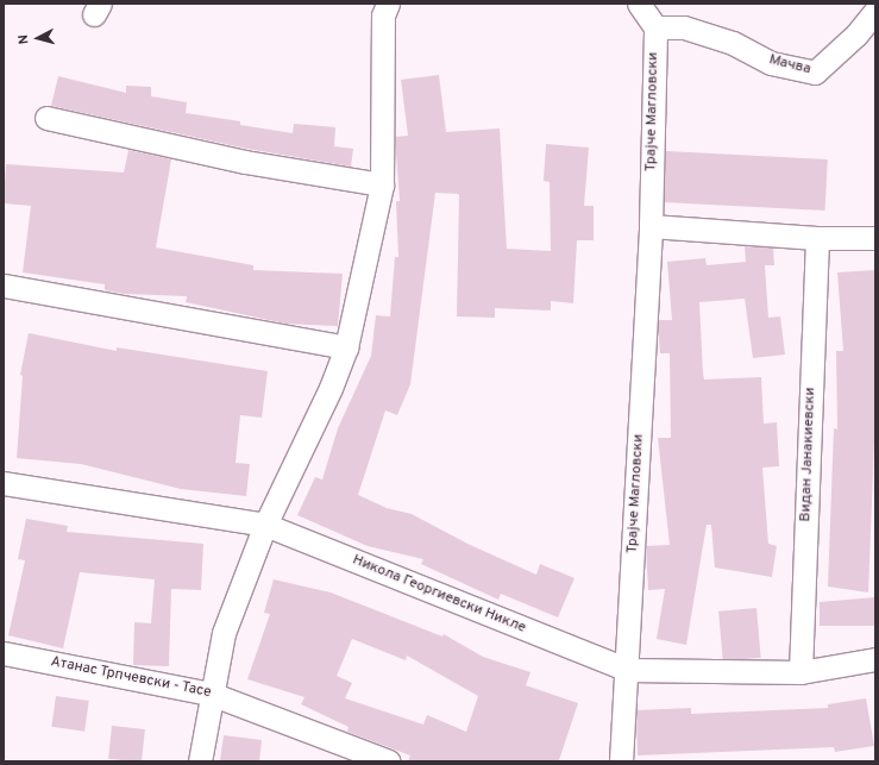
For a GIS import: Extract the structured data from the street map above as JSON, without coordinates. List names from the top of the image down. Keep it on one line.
{"streets":{"street":["Мачва","Трајче Магловски","Видан Јанакиевски","Никола Георгиевски Никле","Атанас Трпчевски - Тасе"]},"crossings":[["Мачва","Трајче Магловски"],["Трајче Магловски","Никола Георгиевски Никле"],["Видан Јанакиевски","Никола Георгиевски Никле"]],"north":"left"}
